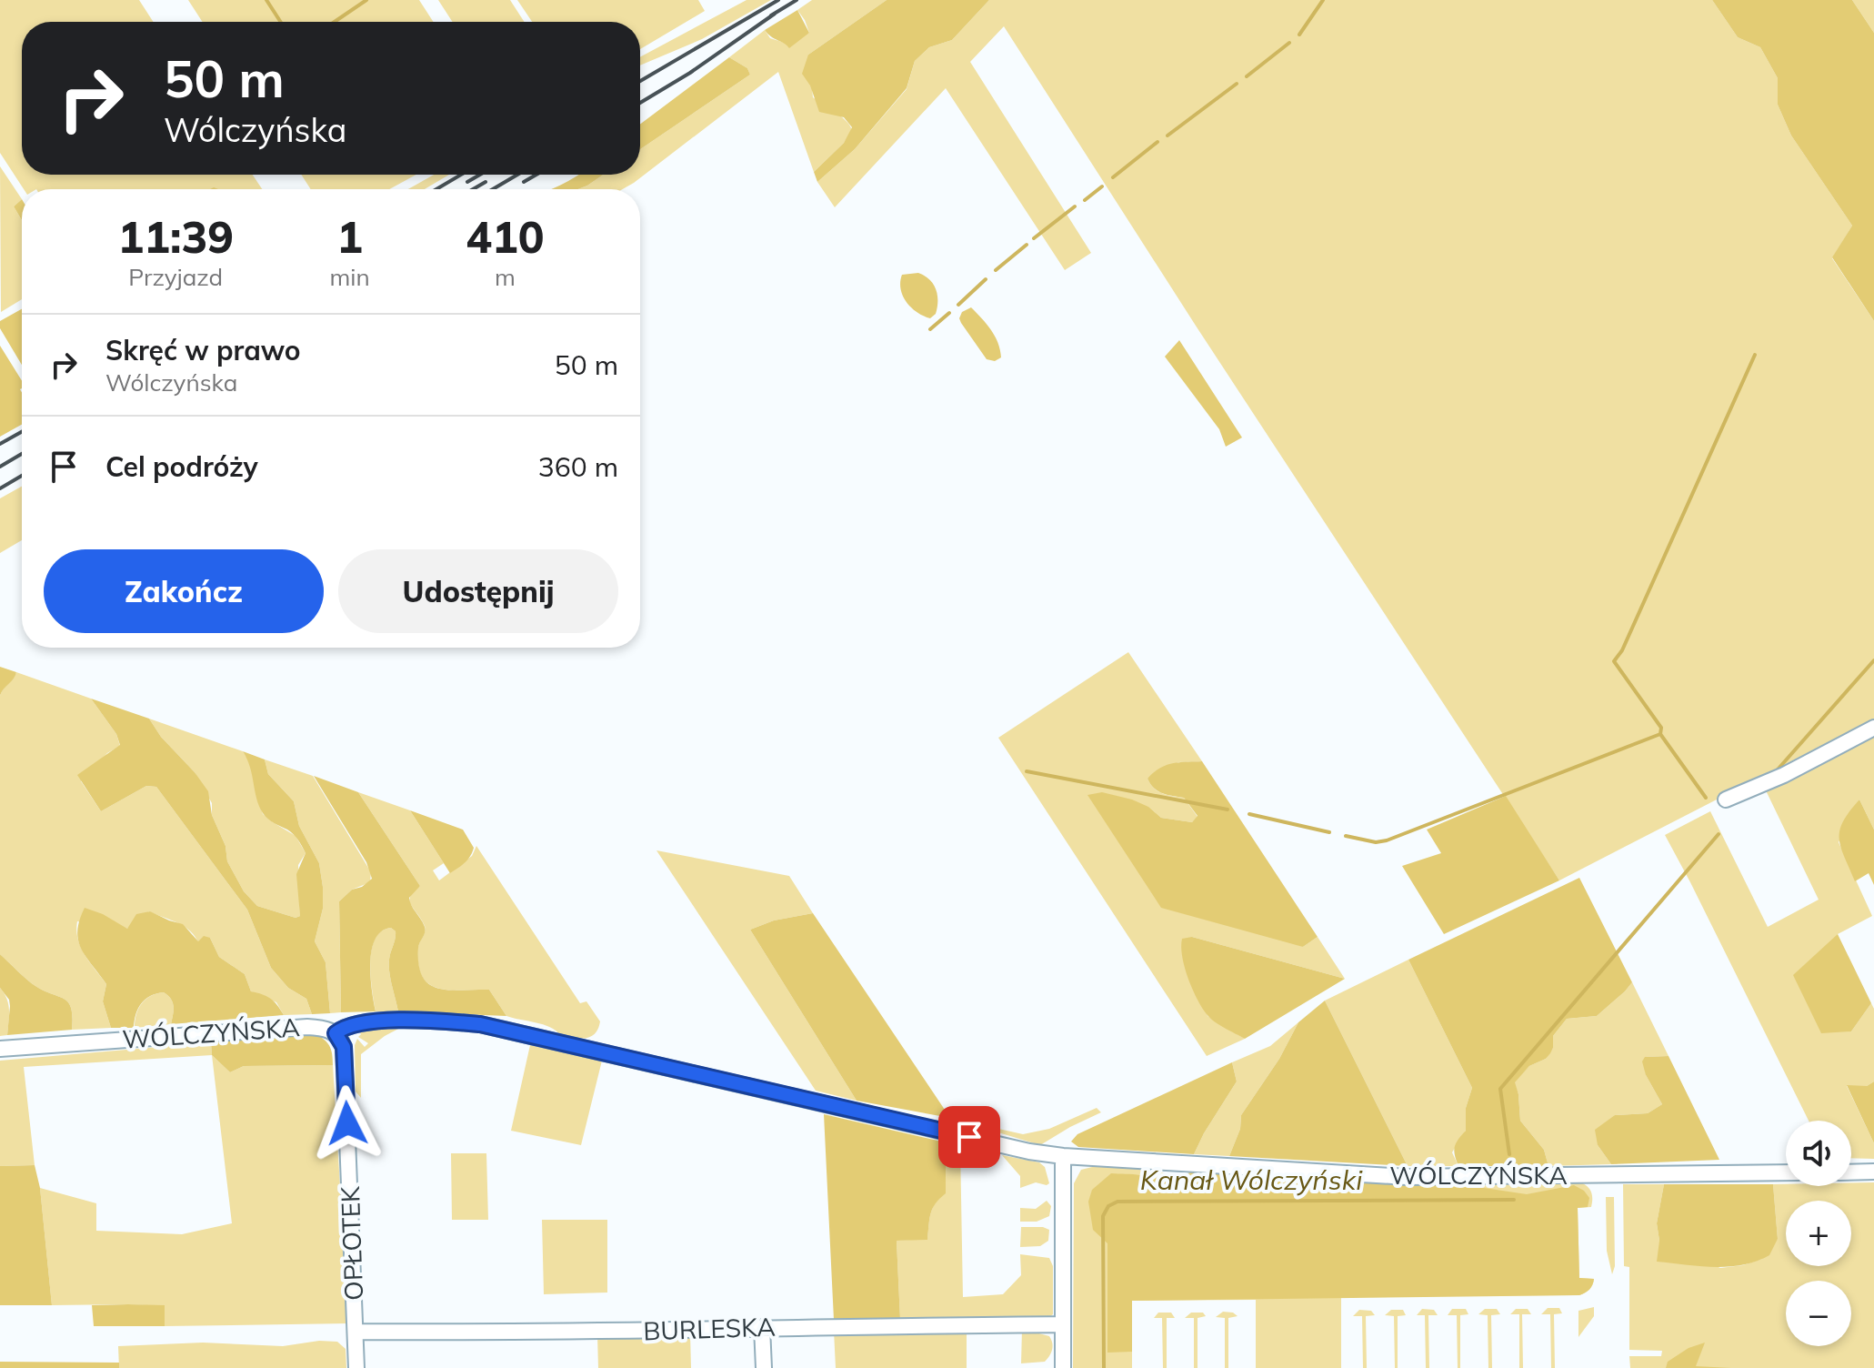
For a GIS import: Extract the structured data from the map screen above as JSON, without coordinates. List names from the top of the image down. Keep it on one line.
{"streets":{"street":["WÓLCZYŃSKA","OPŁOTEK","BURLESKA"]},"crossings":[["WÓLCZYŃSKA","OPŁOTEK"],["OPŁOTEK","BURLESKA"]],"water":["Kanał Wólczyński"],"page":{"turn":["50 m","Wólczyńska"],"eta":["11:39","Przyjazd","1","min","410","m"],"list":[{"name":"Skręć w prawo","note":"Wólczyńska","value":"50 m"},{"name":"Cel podróży","value":"360 m"}],"buttons":["Zakończ","Udostępnij"],"map_buttons":["+","−"]}}
